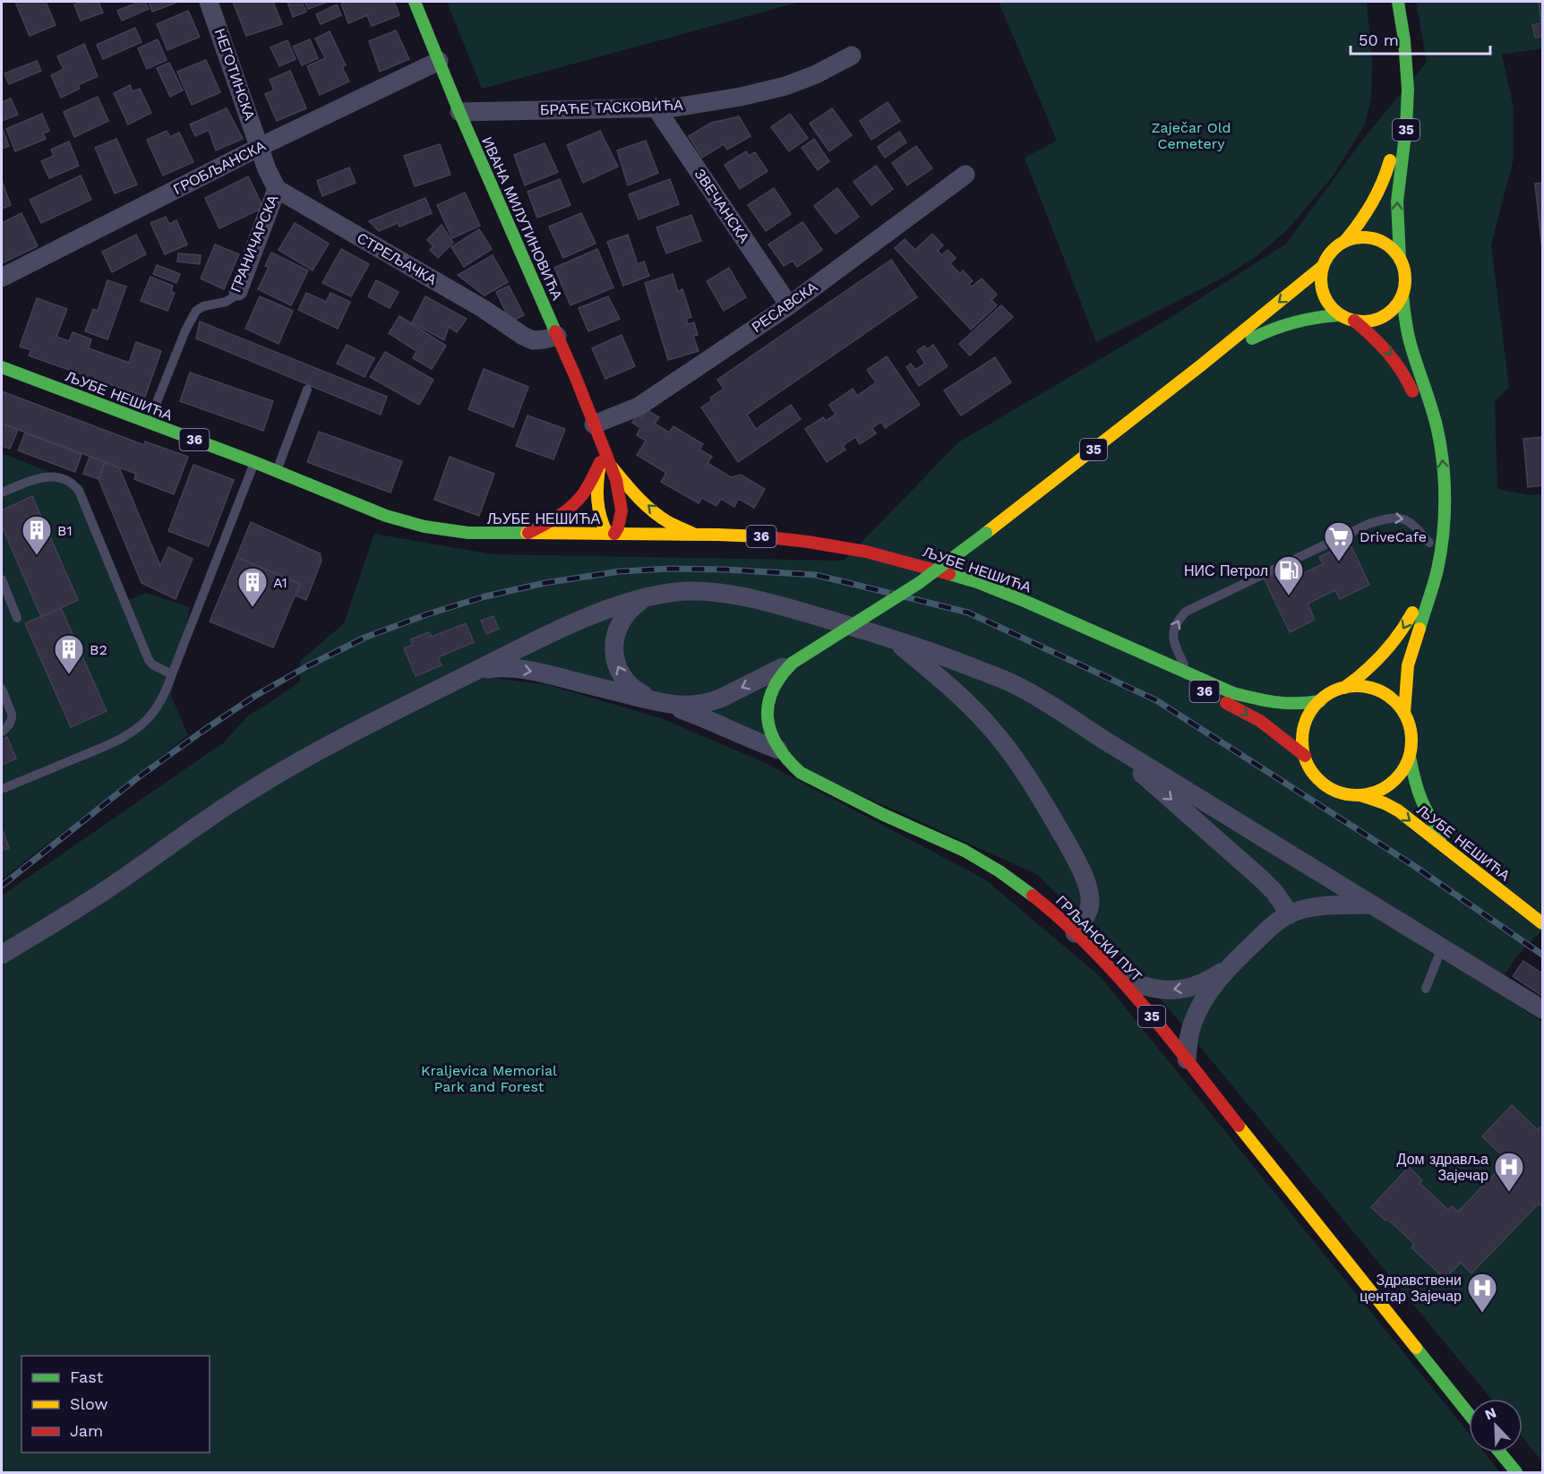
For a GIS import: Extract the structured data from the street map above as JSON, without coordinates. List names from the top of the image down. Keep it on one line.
{"streets":{"main road":["35","ИВАНА МИЛУТИНОВИЋА","ЉУБЕ НЕШИЋА","36","ГРЉАНСКИ ПУТ"],"street":["НЕГОТИНСКА","БРАЋЕ ТАСКОВИЋА","ГРОБЉАНСКА","ЗВЕЧАНСКА","ГРАНИЧАРСКА","СТРЕЉАЧКА","РЕСАВСКА"]},"crossings":[["НЕГОТИНСКА","ГРОБЉАНСКА"],["БРАЋЕ ТАСКОВИЋА","ЗВЕЧАНСКА"],["БРАЋЕ ТАСКОВИЋА","ИВАНА МИЛУТИНОВИЋА"],["35","ГРЉАНСКИ ПУТ"],["ГРОБЉАНСКА","ИВАНА МИЛУТИНОВИЋА"],["ЗВЕЧАНСКА","РЕСАВСКА"],["ИВАНА МИЛУТИНОВИЋА","СТРЕЉАЧКА"],["ИВАНА МИЛУТИНОВИЋА","РЕСАВСКА"],["ИВАНА МИЛУТИНОВИЋА","ЉУБЕ НЕШИЋА"],["ГРАНИЧАРСКА","СТРЕЉАЧКА"],["ГРАНИЧАРСКА","ЉУБЕ НЕШИЋА"],["ЉУБЕ НЕШИЋА","36"]],"parks":["Zaječar Old Cemetery","Kraljevica Memorial Park and Forest"],"places":{"building":["B1","A1","B2"],"supermarket":["DriveCafe"],"fuel station":["НИС Петрол"],"hospital":["Дом здравља Зајечар","Здравствени центар Зајечар"]},"legend":["Fast","Slow","Jam"],"scale_bar":"50 m","north":"top left"}
